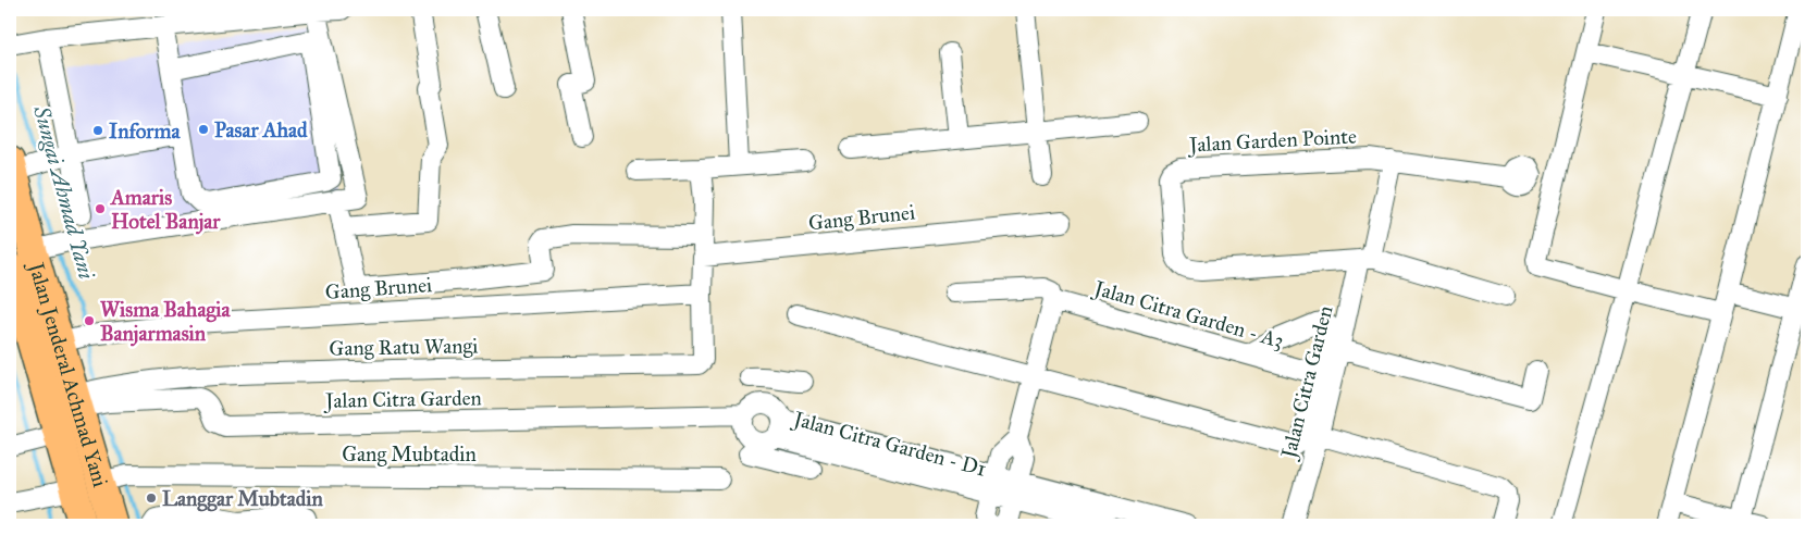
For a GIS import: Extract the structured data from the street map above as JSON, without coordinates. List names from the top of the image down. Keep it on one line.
{"streets":{"highway":["Jalan Jenderal Achmad Yani"],"street":["Jalan Garden Pointe","Gang Brunei","Jalan Citra Garden - A3","Gang Ratu Wangi","Jalan Citra Garden","Gang Mubtadin"]},"crossings":[["Jalan Garden Pointe","Jalan Citra Garden"],["Gang Brunei","Gang Ratu Wangi"],["Gang Brunei","Jalan Jenderal Achmad Yani"],["Jalan Citra Garden - A3","Jalan Citra Garden"],["Gang Ratu Wangi","Jalan Jenderal Achmad Yani"],["Gang Ratu Wangi","Jalan Citra Garden"],["Jalan Jenderal Achmad Yani","Jalan Citra Garden"],["Jalan Jenderal Achmad Yani","Gang Mubtadin"]],"water":["Sungai Ahmad Yani"],"places":["Pasar Ahad","Informa","Amaris Hotel Banjar","Wisma Bahagia Banjarmasin","Langgar Mubtadin"]}
